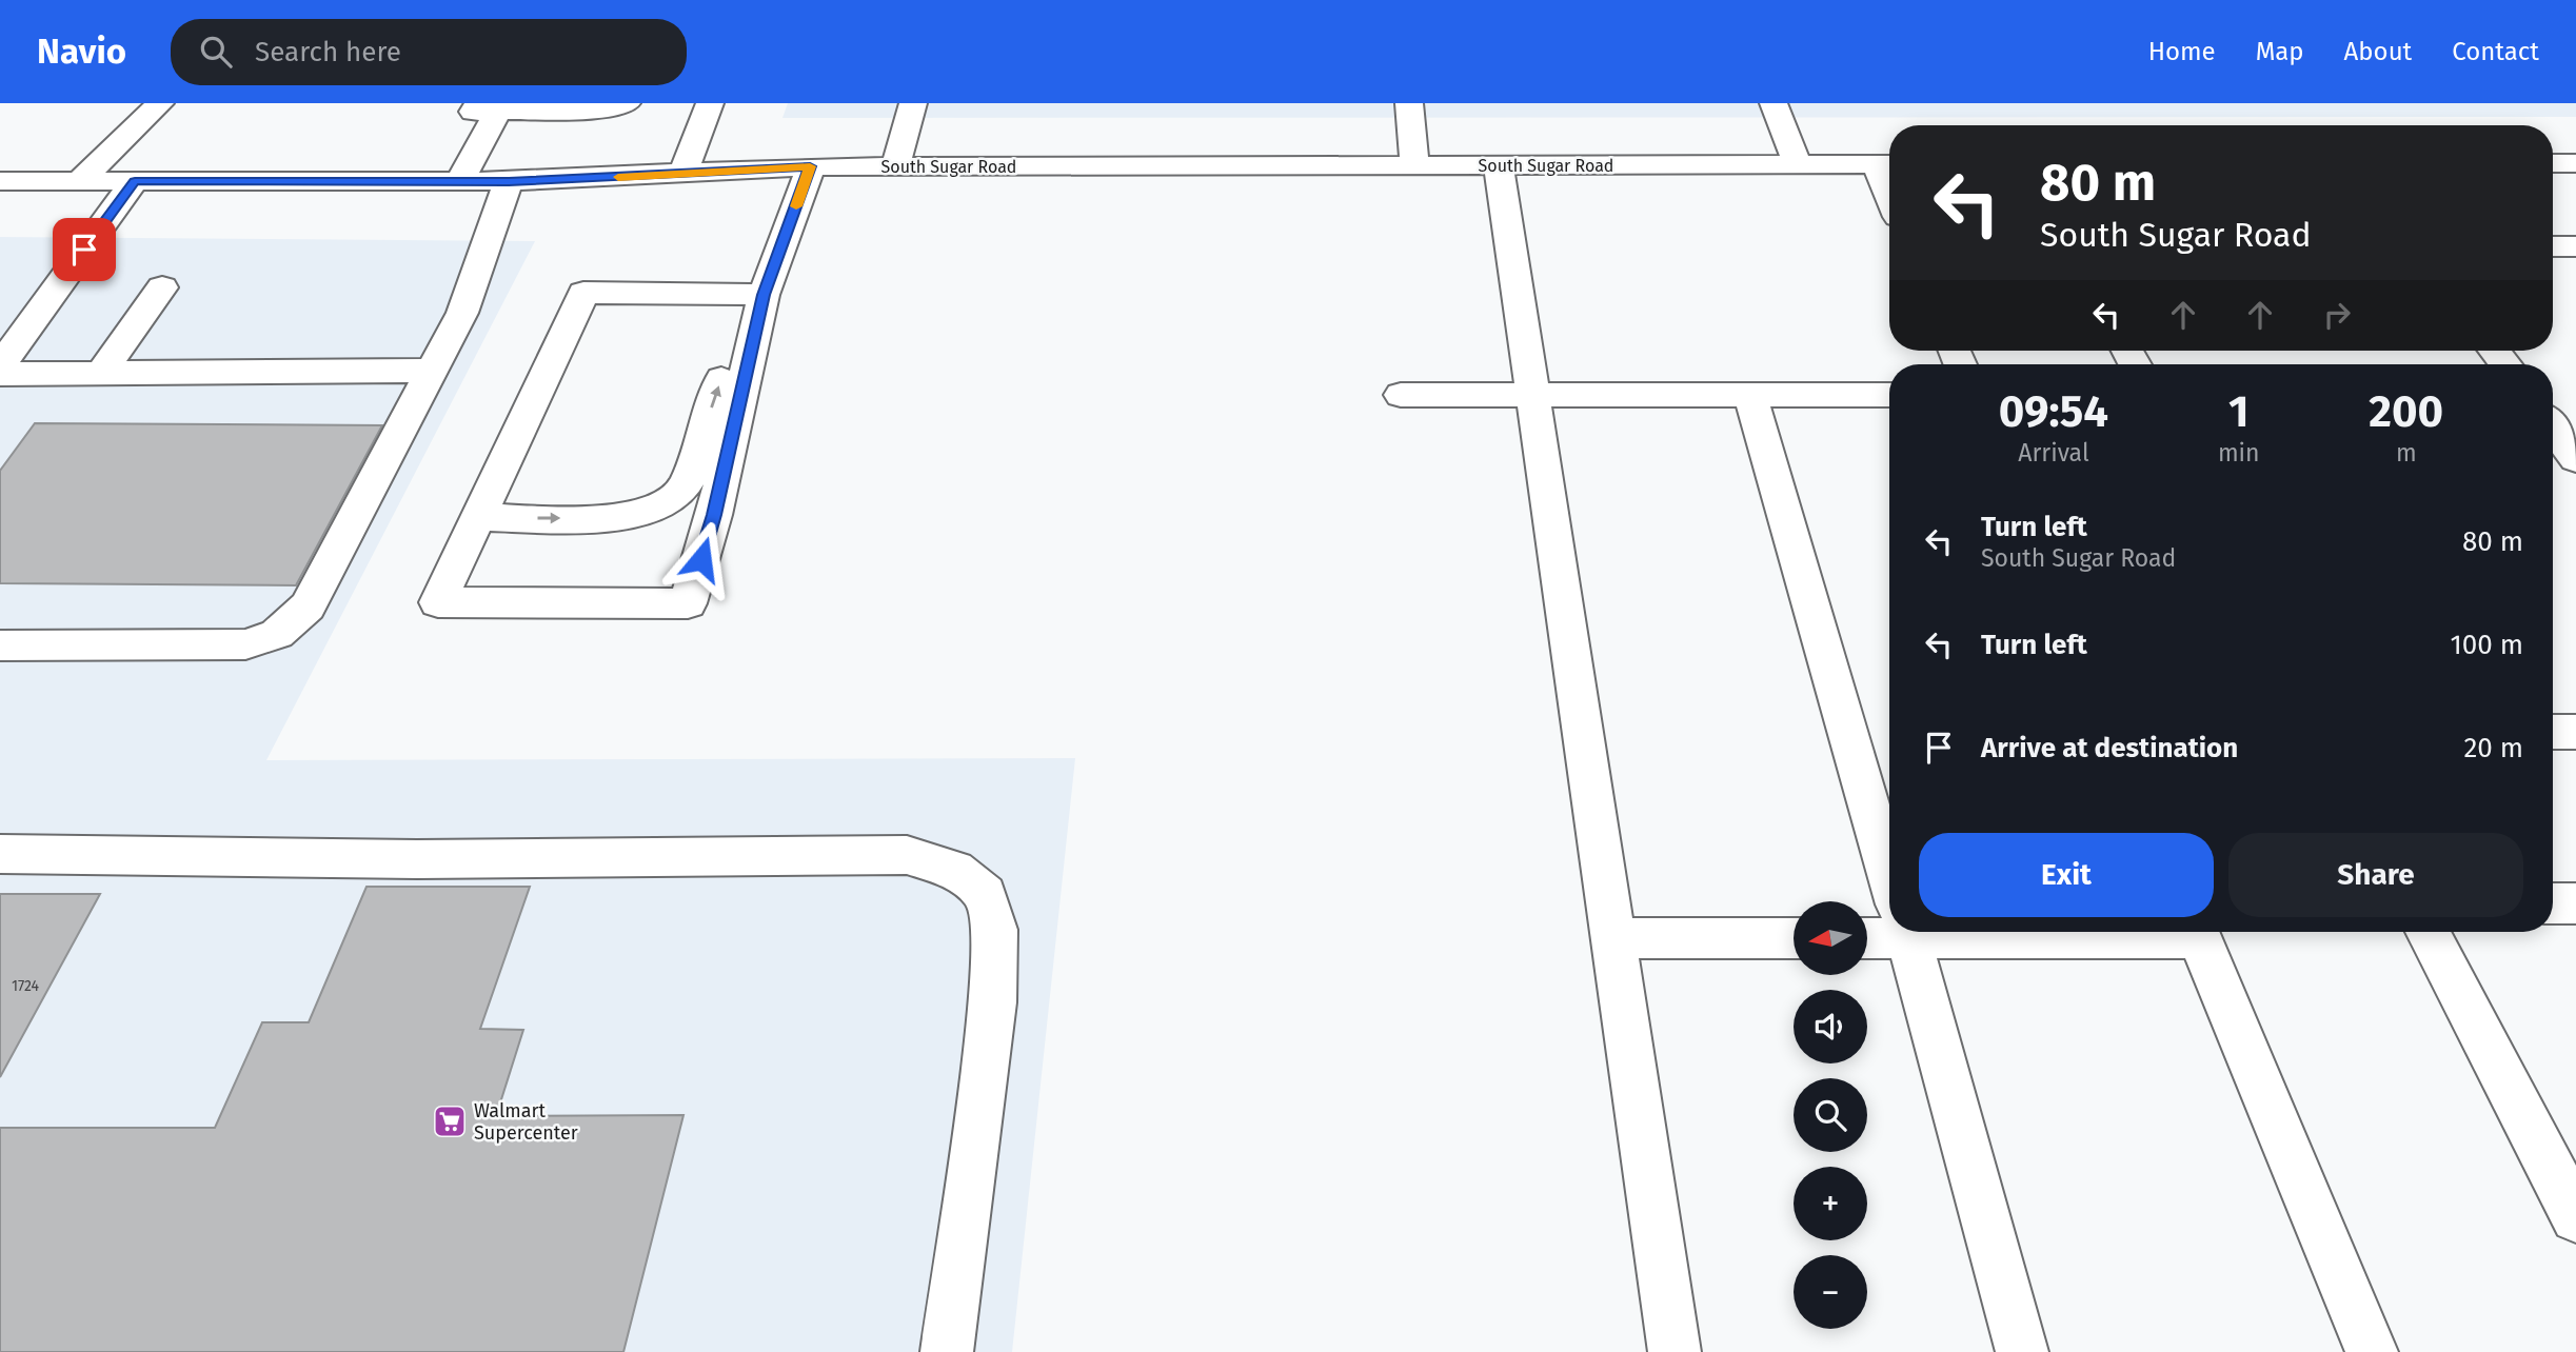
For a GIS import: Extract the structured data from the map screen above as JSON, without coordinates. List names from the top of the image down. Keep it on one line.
{"streets":{"lane":["South Sugar Road"]},"places":{"supermarket":["Walmart Supercenter"]},"house_numbers":["1724"],"north":"left","page":{"header":"Navio","search":"Search here","nav":["Home","Map","About","Contact"],"turn":["80 m","South Sugar Road"],"eta":["09:54","Arrival","1","min","200","m"],"list":[{"name":"Turn left","note":"South Sugar Road","value":"80 m"},{"name":"Turn left","value":"100 m"},{"name":"Arrive at destination","value":"20 m"}],"buttons":["Exit","Share"],"map_buttons":["+","−"]}}
